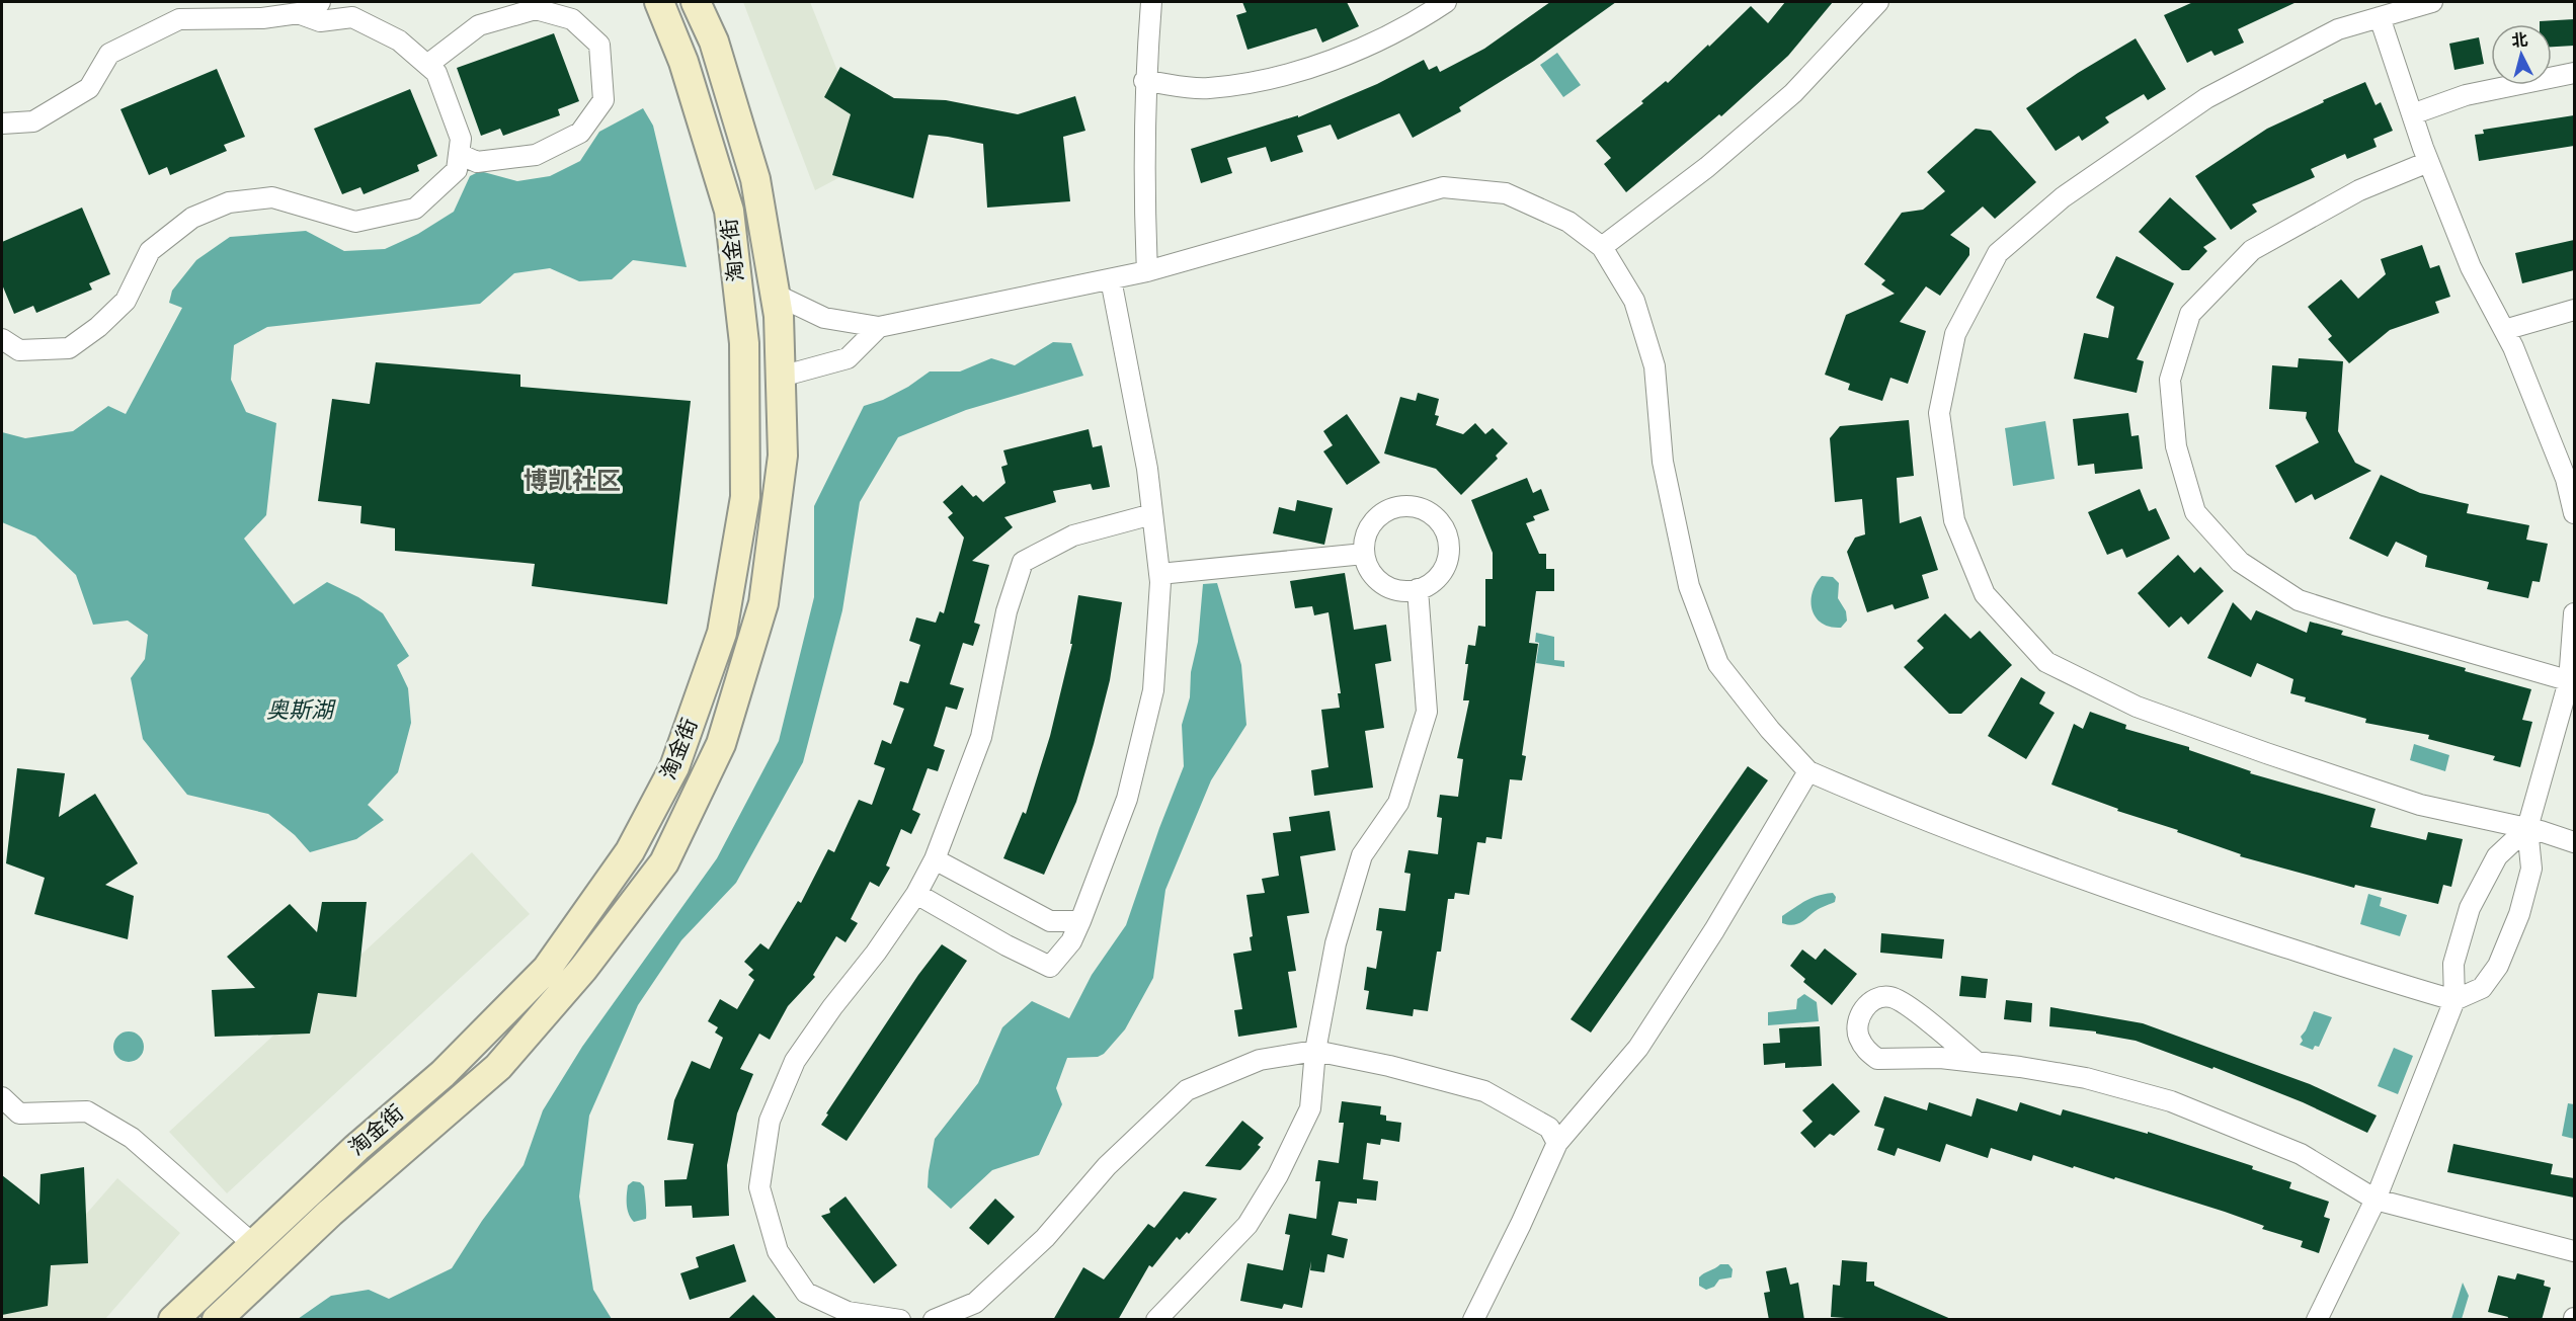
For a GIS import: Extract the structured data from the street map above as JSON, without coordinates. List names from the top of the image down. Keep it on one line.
{"streets":{"street":["淘金街"]},"districts":["博凯社区"],"water":["奥斯湖"],"north":"top"}
